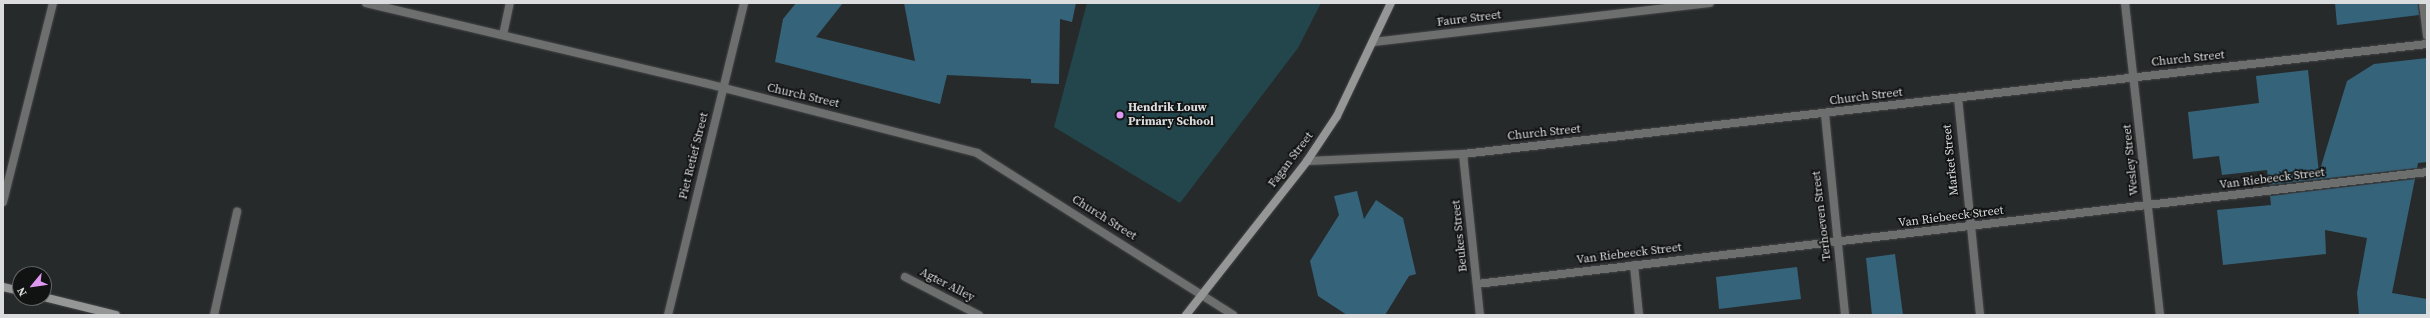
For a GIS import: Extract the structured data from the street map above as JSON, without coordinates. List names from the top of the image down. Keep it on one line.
{"streets":{"street":["Faure Street","Church Street","Piet Retief Street","Fagan Street","Market Street","Wesley Street","Van Riebeeck Street","Terhoeven Street","Beukes Street","Agter Alley"]},"crossings":[["Faure Street","Fagan Street"],["Church Street","Piet Retief Street"],["Church Street","Fagan Street"],["Church Street","Market Street"],["Church Street","Wesley Street"],["Church Street","Terhoeven Street"],["Church Street","Beukes Street"],["Market Street","Van Riebeeck Street"],["Wesley Street","Van Riebeeck Street"],["Van Riebeeck Street","Terhoeven Street"],["Van Riebeeck Street","Beukes Street"]],"places":["Hendrik Louw Primary School"],"north":"bottom left"}
